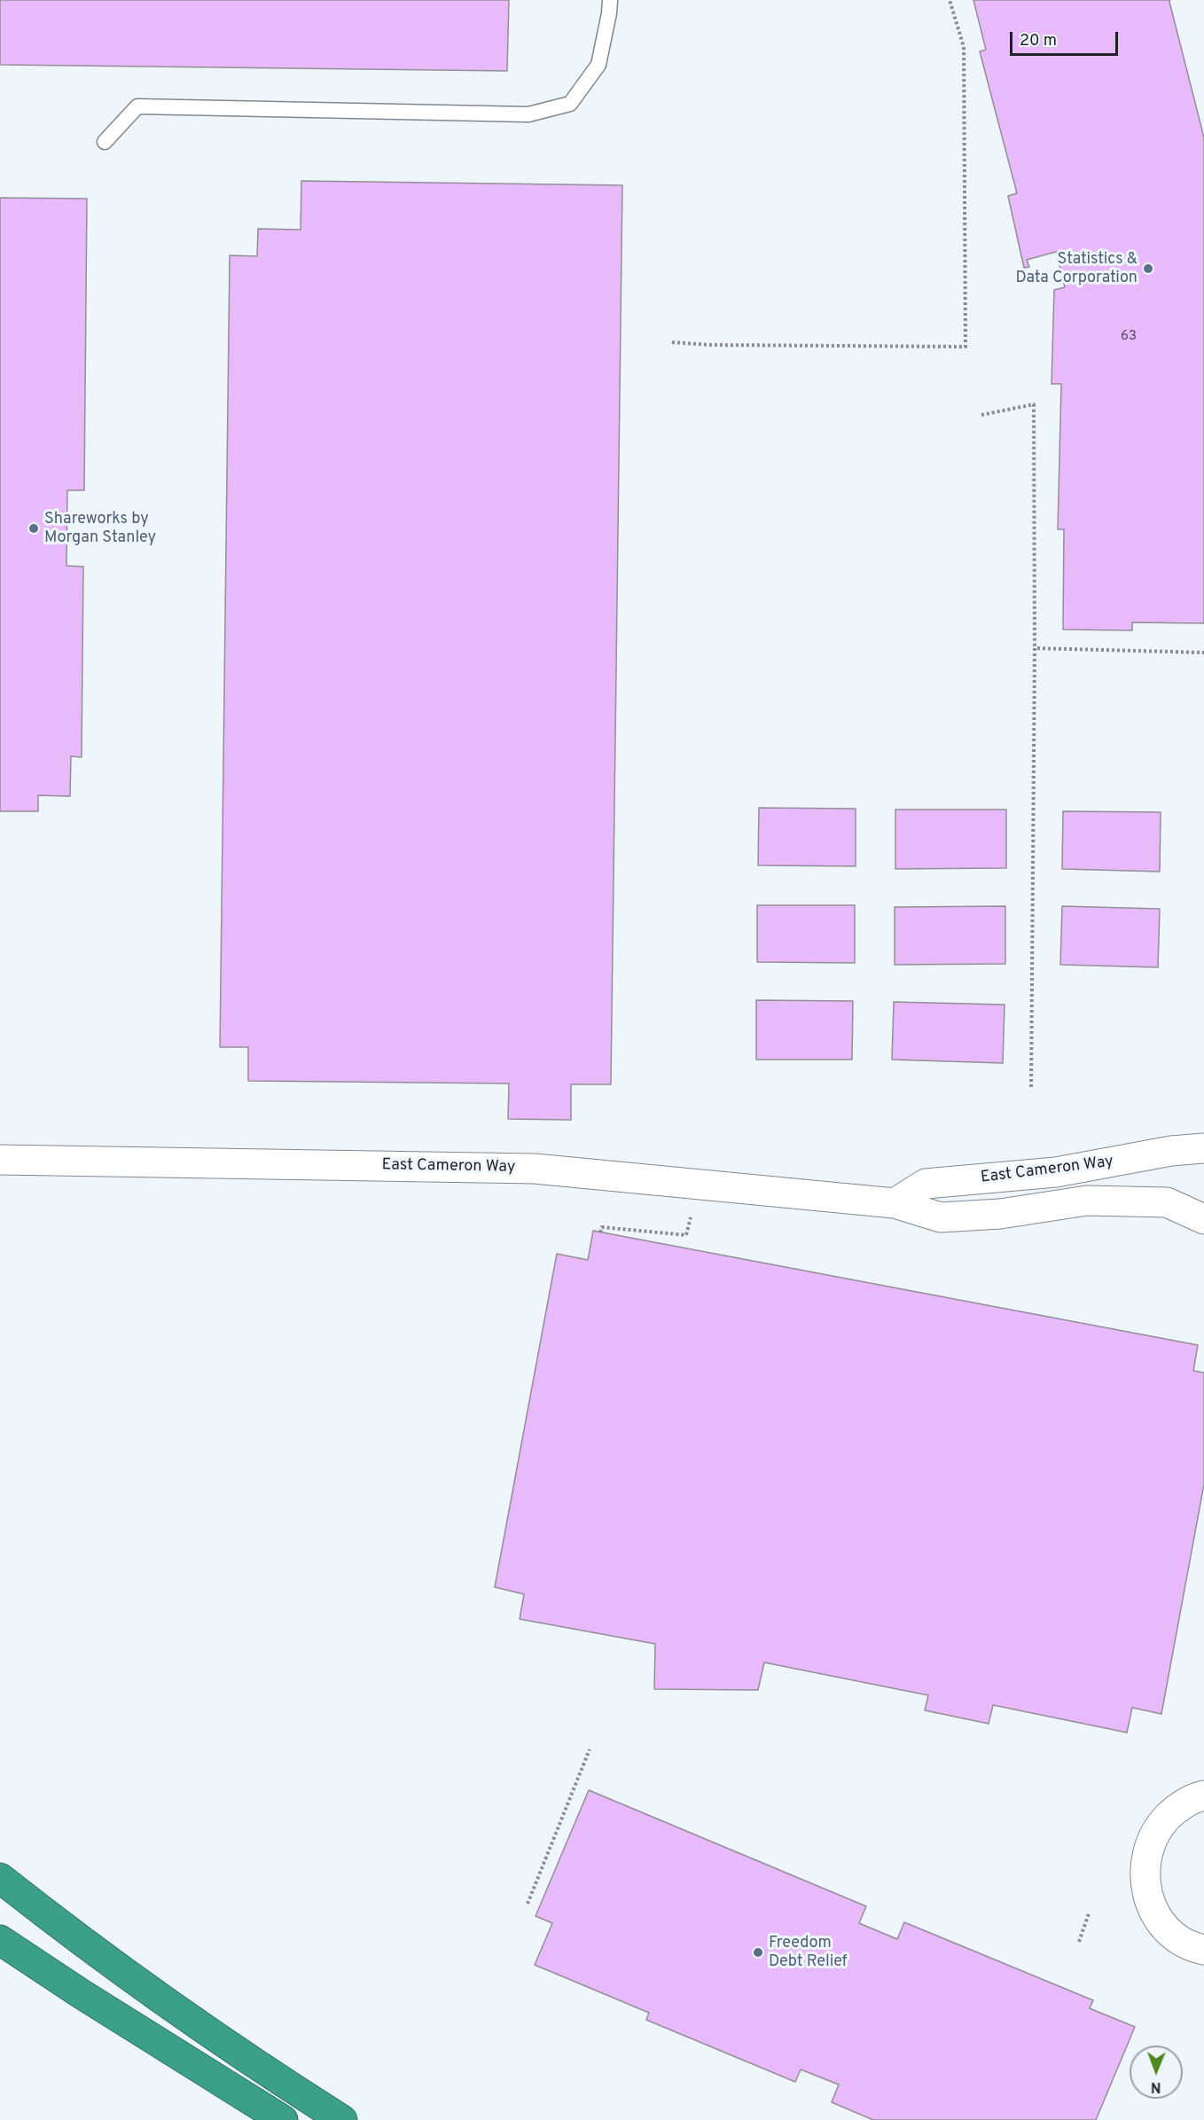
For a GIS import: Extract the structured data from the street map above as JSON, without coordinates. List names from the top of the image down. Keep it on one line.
{"streets":{"street":["East Cameron Way"]},"places":["Statistics & Data Corporation","Shareworks by Morgan Stanley","Freedom Debt Relief"],"house_numbers":["63"],"scale_bar":"20 m","north":"bottom"}
